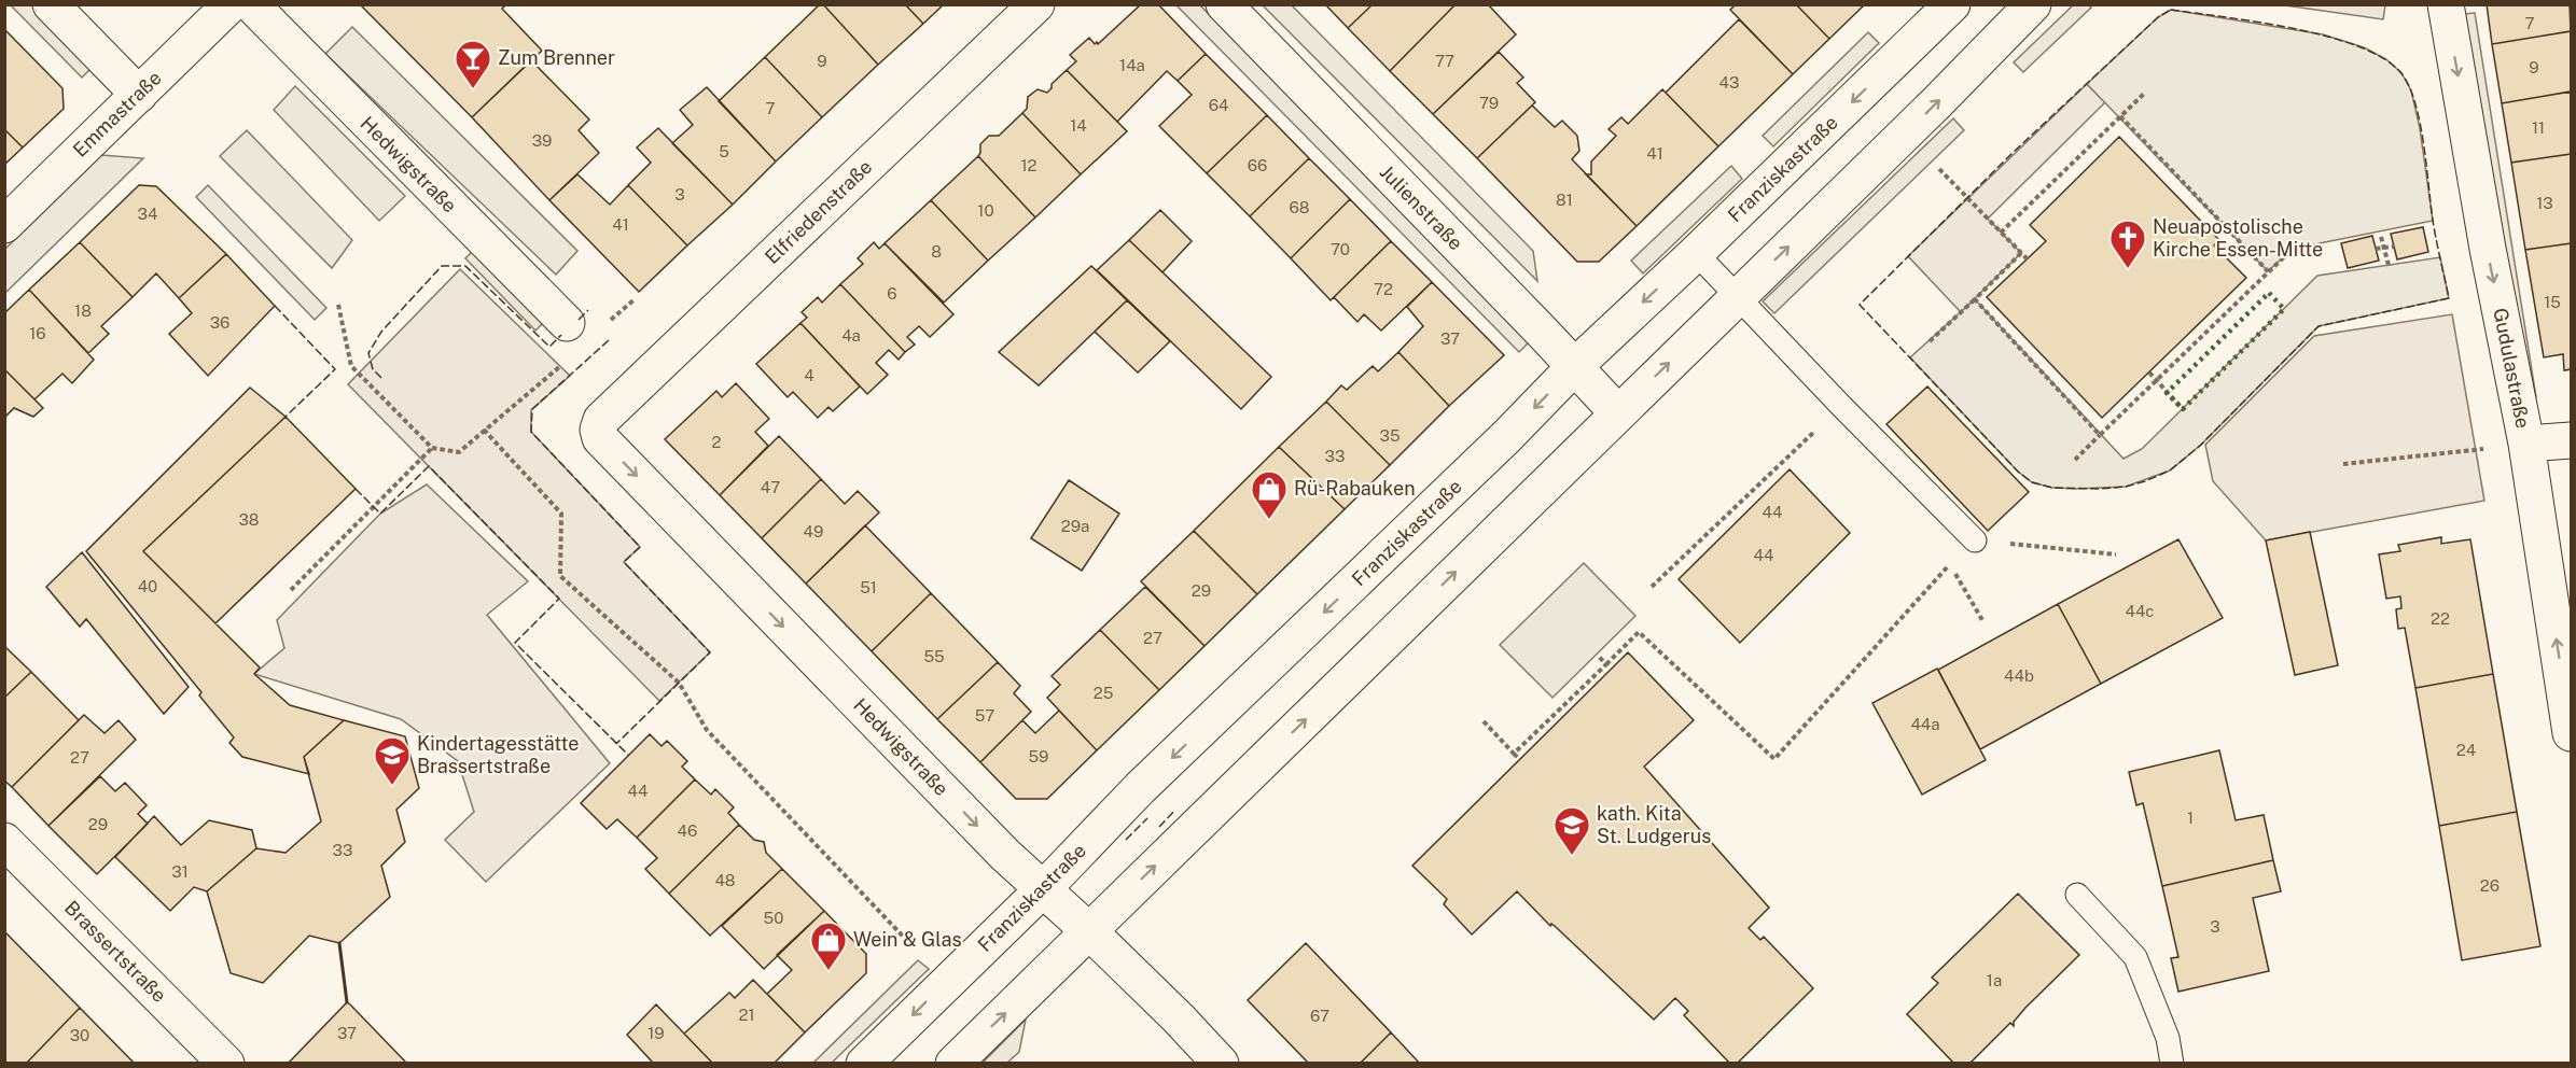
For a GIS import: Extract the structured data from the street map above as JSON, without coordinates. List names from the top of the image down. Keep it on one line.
{"streets":{"street":["Emmastraße","Hedwigstraße","Franziskastraße","Julienstraße","Elfriedenstraße","Gudulastraße","Brassertstraße"]},"crossings":[["Hedwigstraße","Franziskastraße"],["Hedwigstraße","Elfriedenstraße"],["Franziskastraße","Julienstraße"]],"one_way":["Hedwigstraße"],"places":{"bar":["Zum Brenner"],"church":["Neuapostolische Kirche Essen-Mitte"],"shop":["Rü-Rabauken","Wein & Glas"],"school or university":["Kindertagesstätte Brassertstraße","kath. Kita St. Ludgerus"]},"house_numbers":["7","9","77","14a","9","43","79","64","7","14","11","39","5","41","12","66","3","81","13","68","10","34","41","70","8","72","6","15","18","36","16","4a","37","4","35","2","33","47","44","38","29a","49","44","40","51","29","44c","22","27","55","44b","25","57","44a","24","59","27","44","1","29","46","33","31","48","26","50","3","1a","21","67","37","19","30"]}
